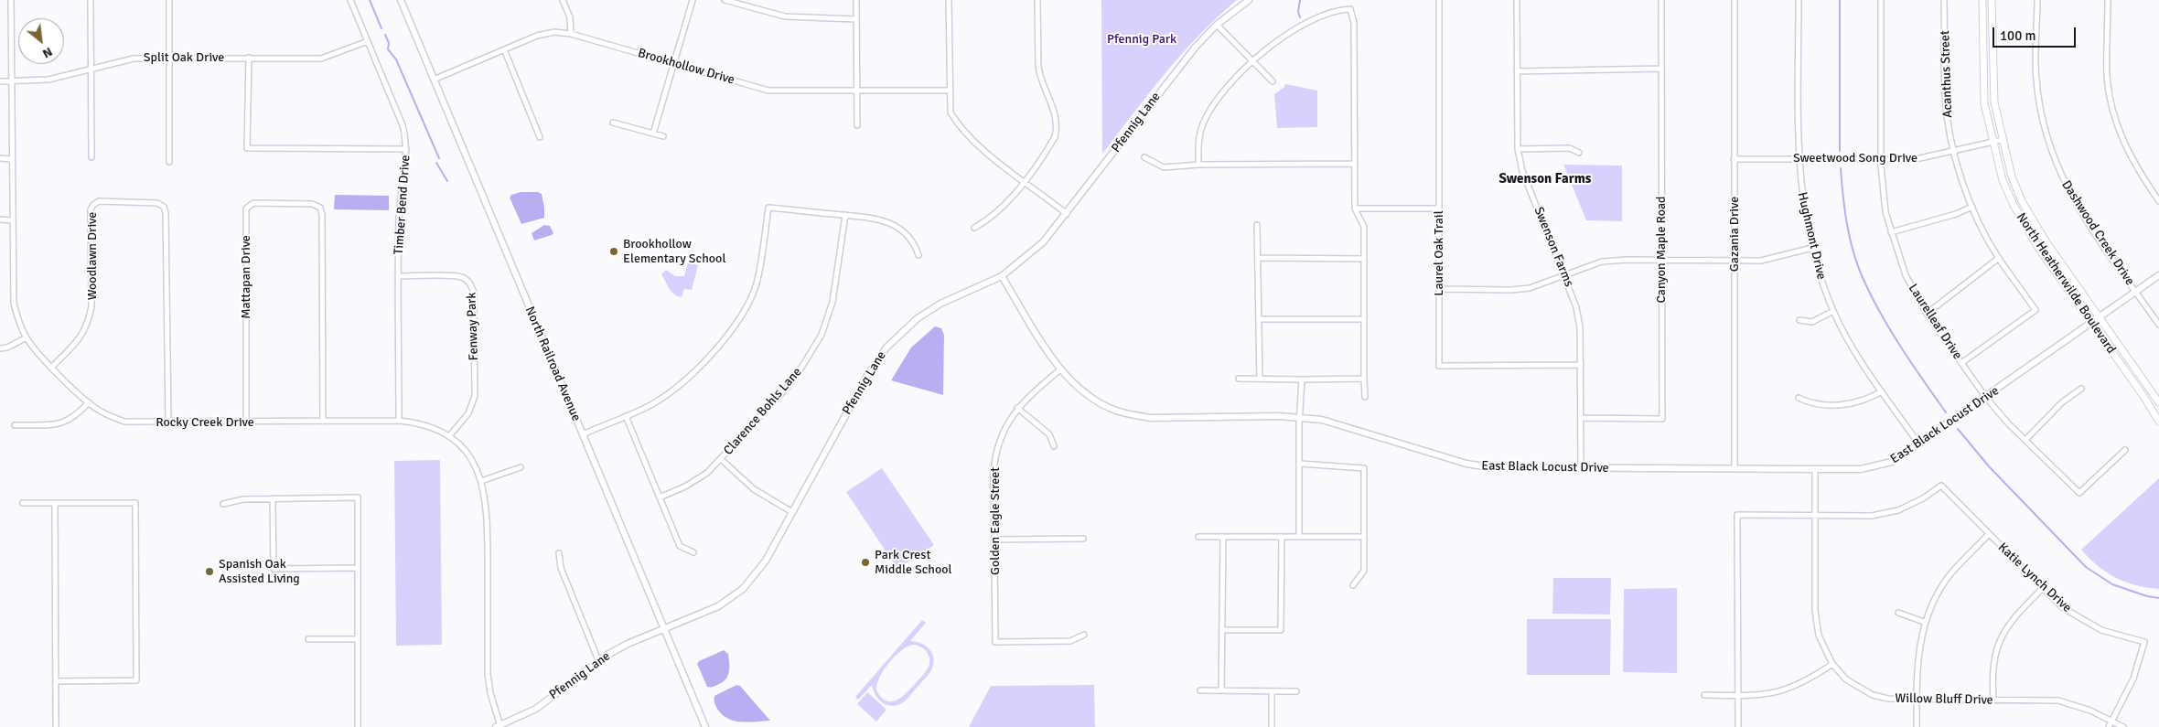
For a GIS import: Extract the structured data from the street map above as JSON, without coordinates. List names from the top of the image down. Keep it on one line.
{"streets":{"main road":["North Heatherwilde Boulevard"],"street":["Split Oak Drive","Brookhollow Drive","Acanthus Street","Pfennig Lane","Sweetwood Song Drive","Timber Bend Drive","Dashwood Creek Drive","Gazania Drive","Hughmont Drive","Swenson Farms","Canyon Maple Road","Laurel Oak Trail","Woodlawn Drive","Mattapan Drive","Laurelleaf Drive","Fenway Park","North Railroad Avenue","Clarence Bohls Lane","Rocky Creek Drive","East Black Locust Drive","Golden Eagle Street","Katie Lynch Drive","Willow Bluff Drive"]},"crossings":[["Split Oak Drive","Timber Bend Drive"],["Split Oak Drive","Rocky Creek Drive"],["Brookhollow Drive","North Railroad Avenue"],["Acanthus Street","Sweetwood Song Drive"],["Acanthus Street","Laurelleaf Drive"],["Pfennig Lane","North Railroad Avenue"],["Pfennig Lane","Rocky Creek Drive"],["Pfennig Lane","East Black Locust Drive"],["Sweetwood Song Drive","Gazania Drive"],["Sweetwood Song Drive","Hughmont Drive"],["Sweetwood Song Drive","North Heatherwilde Boulevard"],["Sweetwood Song Drive","Laurelleaf Drive"],["Timber Bend Drive","Fenway Park"],["Timber Bend Drive","Rocky Creek Drive"],["Dashwood Creek Drive","East Black Locust Drive"],["Gazania Drive","East Black Locust Drive"],["Hughmont Drive","East Black Locust Drive"],["Swenson Farms","Canyon Maple Road"],["Swenson Farms","Laurel Oak Trail"],["Swenson Farms","East Black Locust Drive"],["Woodlawn Drive","Rocky Creek Drive"],["Mattapan Drive","Rocky Creek Drive"],["North Heatherwilde Boulevard","East Black Locust Drive"],["Laurelleaf Drive","East Black Locust Drive"],["Fenway Park","Rocky Creek Drive"],["East Black Locust Drive","Golden Eagle Street"],["East Black Locust Drive","Willow Bluff Drive"],["Katie Lynch Drive","Willow Bluff Drive"]],"districts":["Swenson Farms"],"parks":["Pfennig Park"],"places":["Brookhollow Elementary School","Park Crest Middle School","Spanish Oak Assisted Living"],"scale_bar":"100 m","north":"bottom right"}
